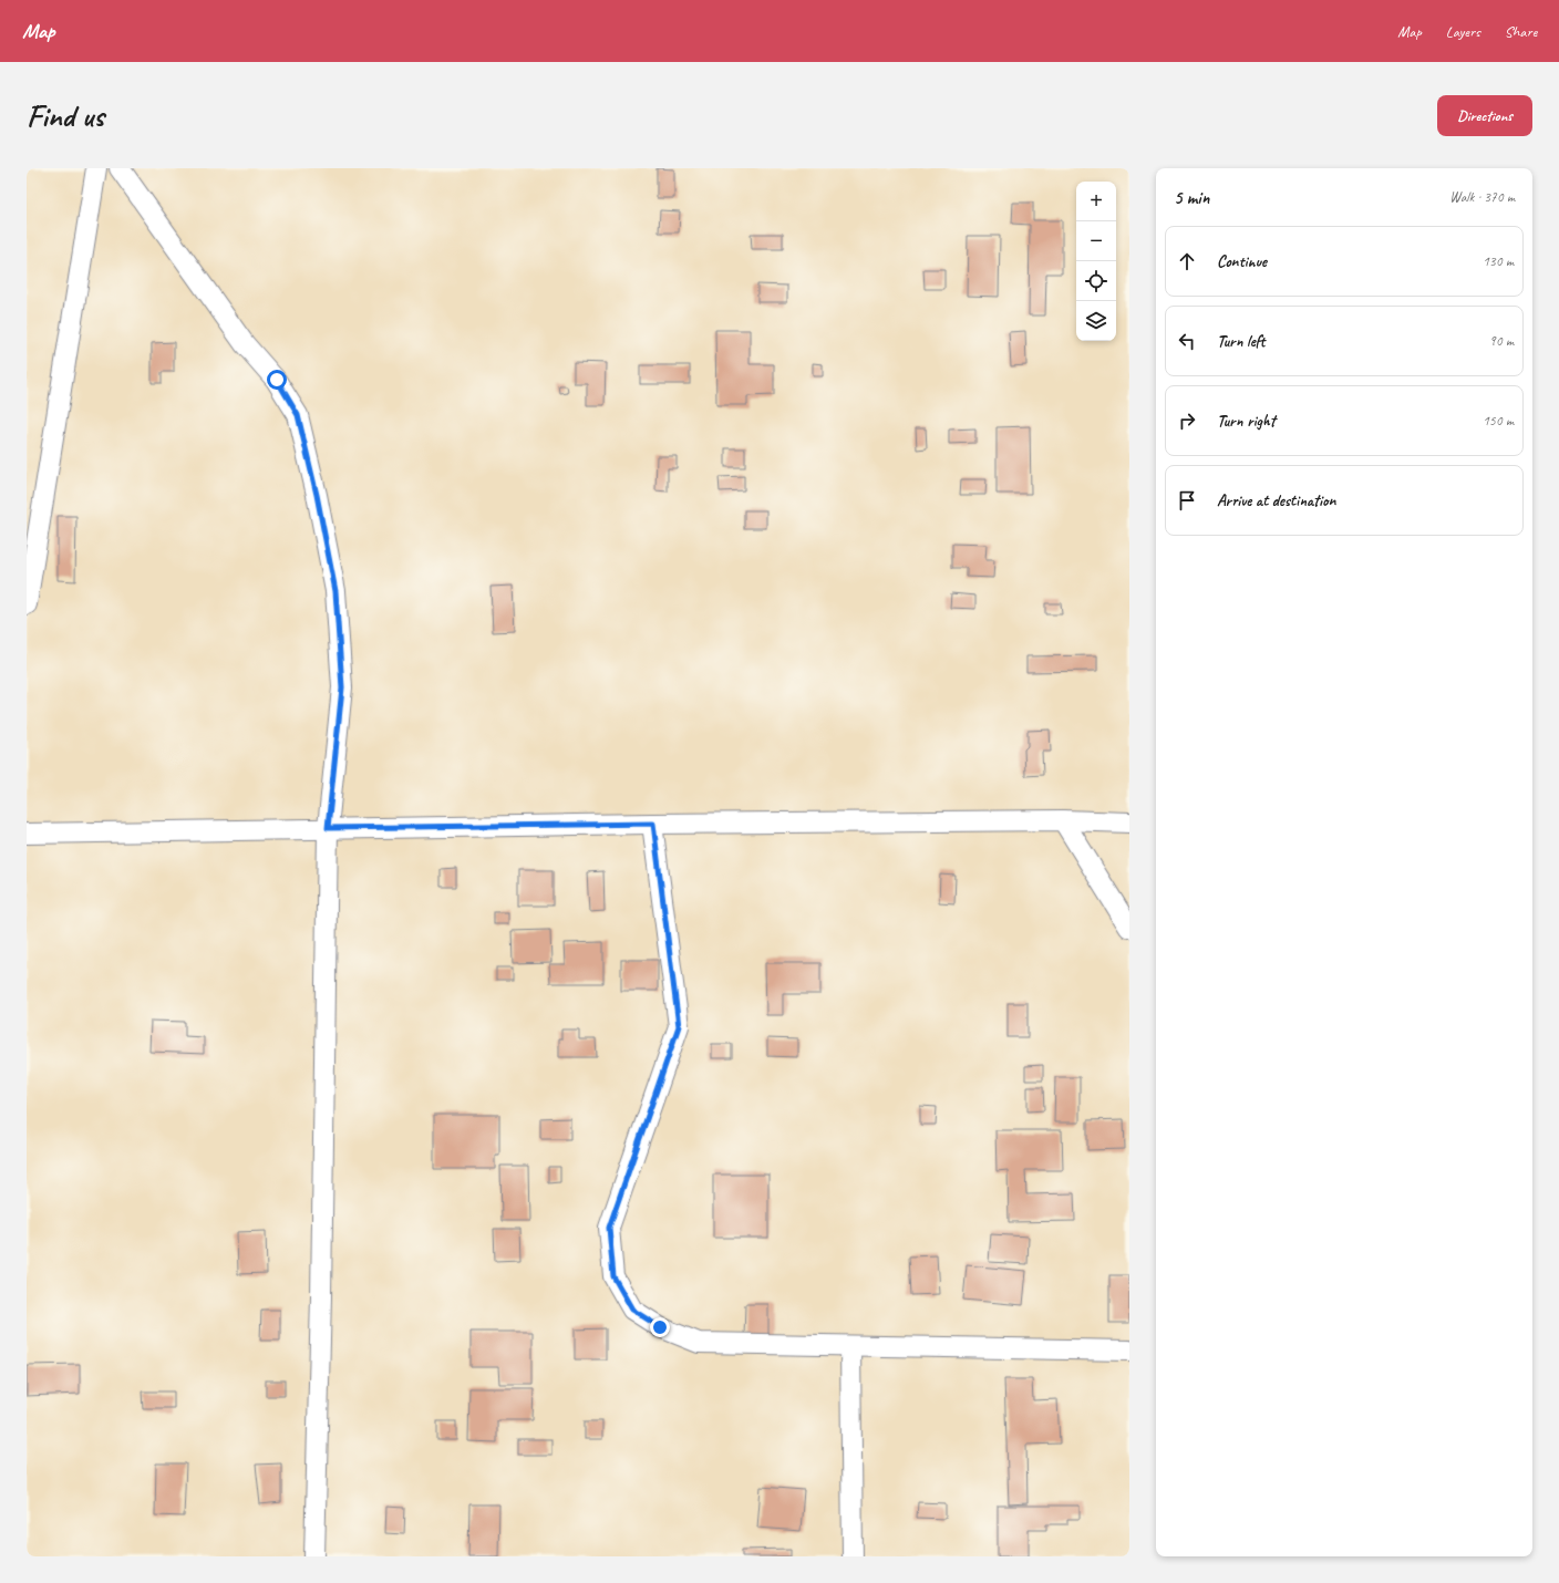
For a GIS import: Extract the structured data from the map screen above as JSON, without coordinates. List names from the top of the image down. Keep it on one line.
{"page":{"header":"Map","nav":["Map","Layers","Share"],"buttons":"Directions","title":"Find us","heading":["5 min","Walk · 370 m"],"map_buttons":["+","−"],"list":[["Continue","130 m"],["Turn left","90 m"],["Turn right","150 m"],"Arrive at destination"]}}
